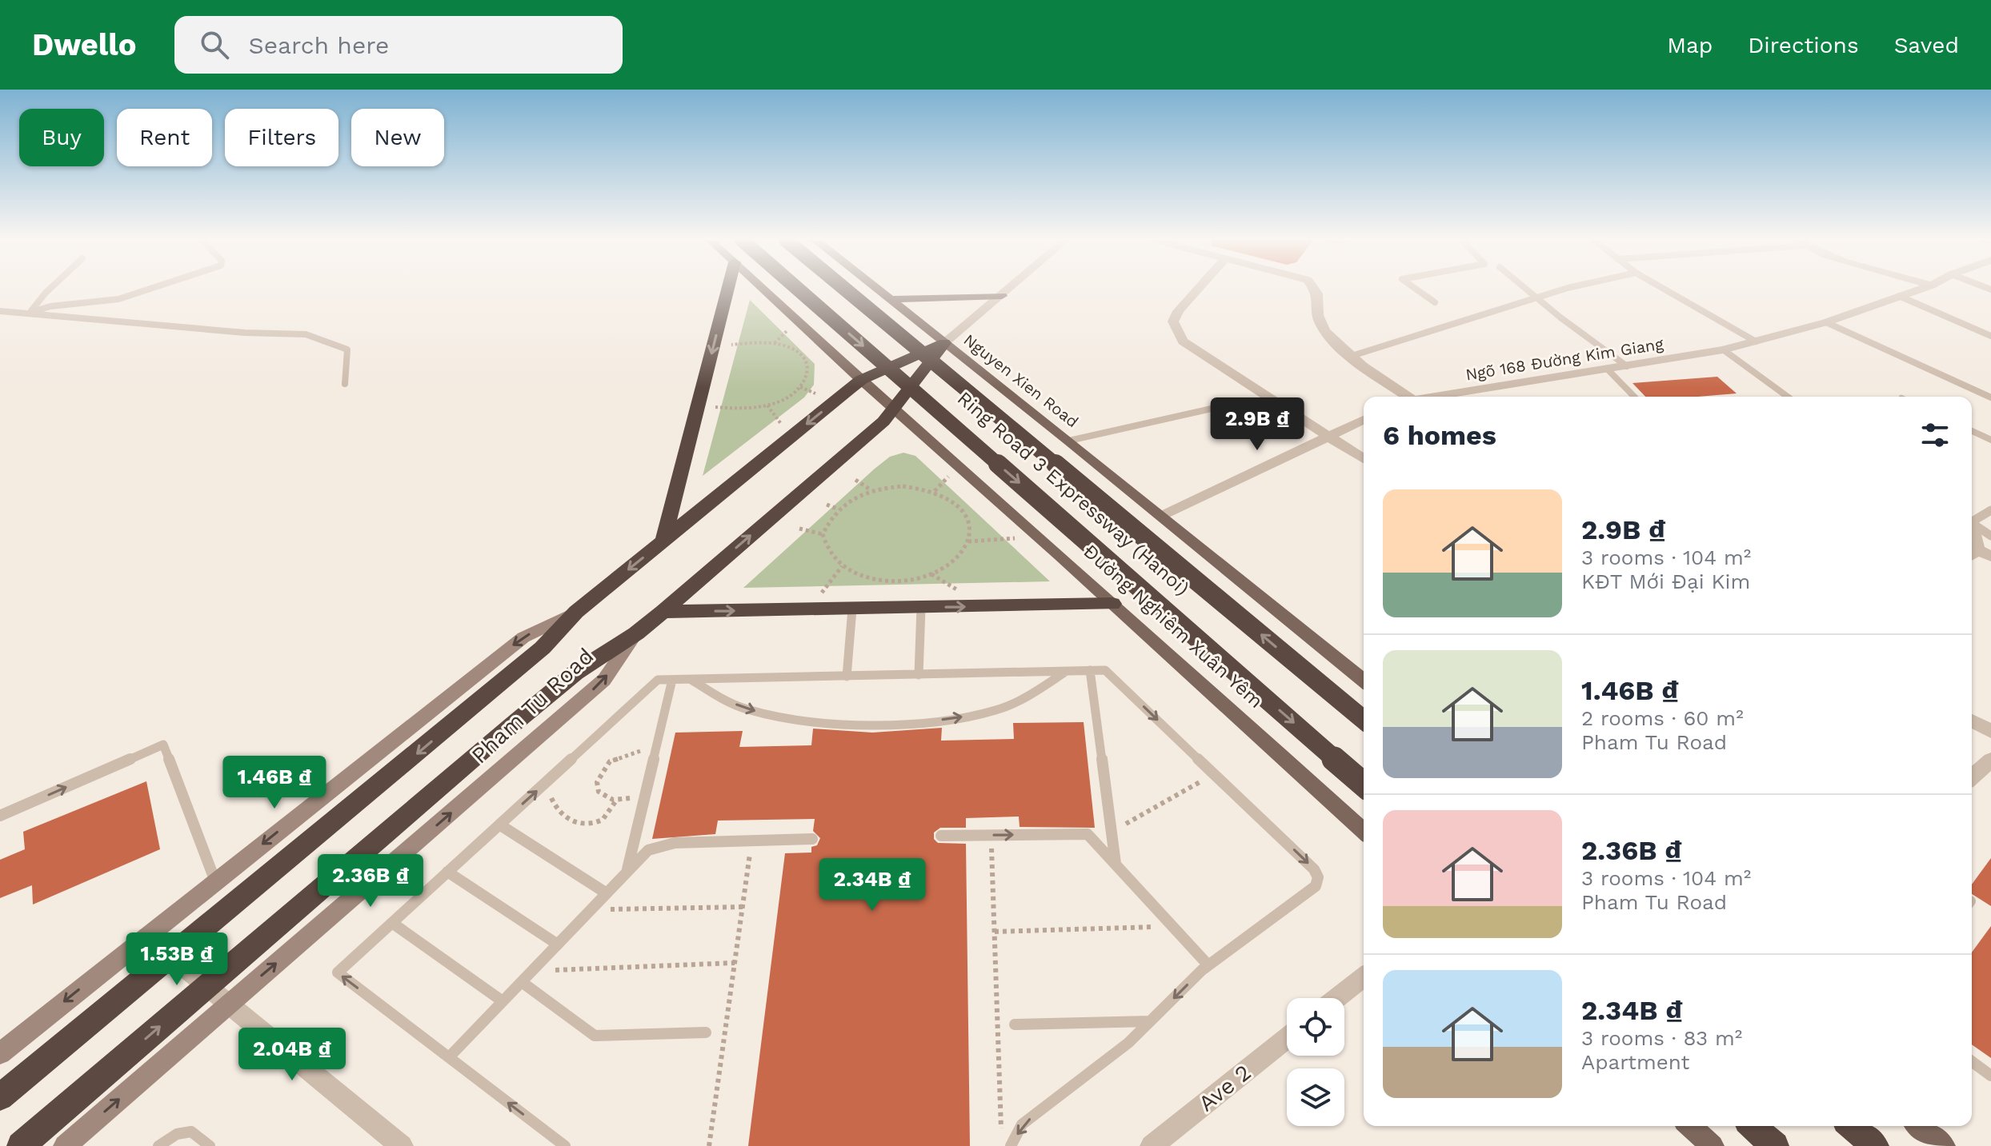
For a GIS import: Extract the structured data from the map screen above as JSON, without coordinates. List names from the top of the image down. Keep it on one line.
{"streets":{"highway":["Ring Road 3 Expressway (Hanoi)","Pham Tu Road"],"main road":["Nguyen Xien Road","Đường Nghiêm Xuân Yêm"],"street":["Ngõ 168 Đường Kim Giang","Ave 2"]},"crossings":[["Nguyen Xien Road","Pham Tu Road"]],"page":{"header":"Dwello","search":"Search here","nav":["Map","Directions","Saved"],"chip":["Buy","Rent","Filters","New"],"heading":"6 homes","price":["2.9B ₫","1.46B ₫","2.36B ₫","2.34B ₫","1.53B ₫","2.04B ₫"],"list":[{"name":"2.9B ₫","note":"3 rooms · 104 m² · KĐT Mới Đại Kim"},{"name":"1.46B ₫","note":"2 rooms · 60 m² · Pham Tu Road"},{"name":"2.36B ₫","note":"3 rooms · 104 m² · Pham Tu Road"},{"name":"2.34B ₫","note":"3 rooms · 83 m² · Apartment"}]}}
